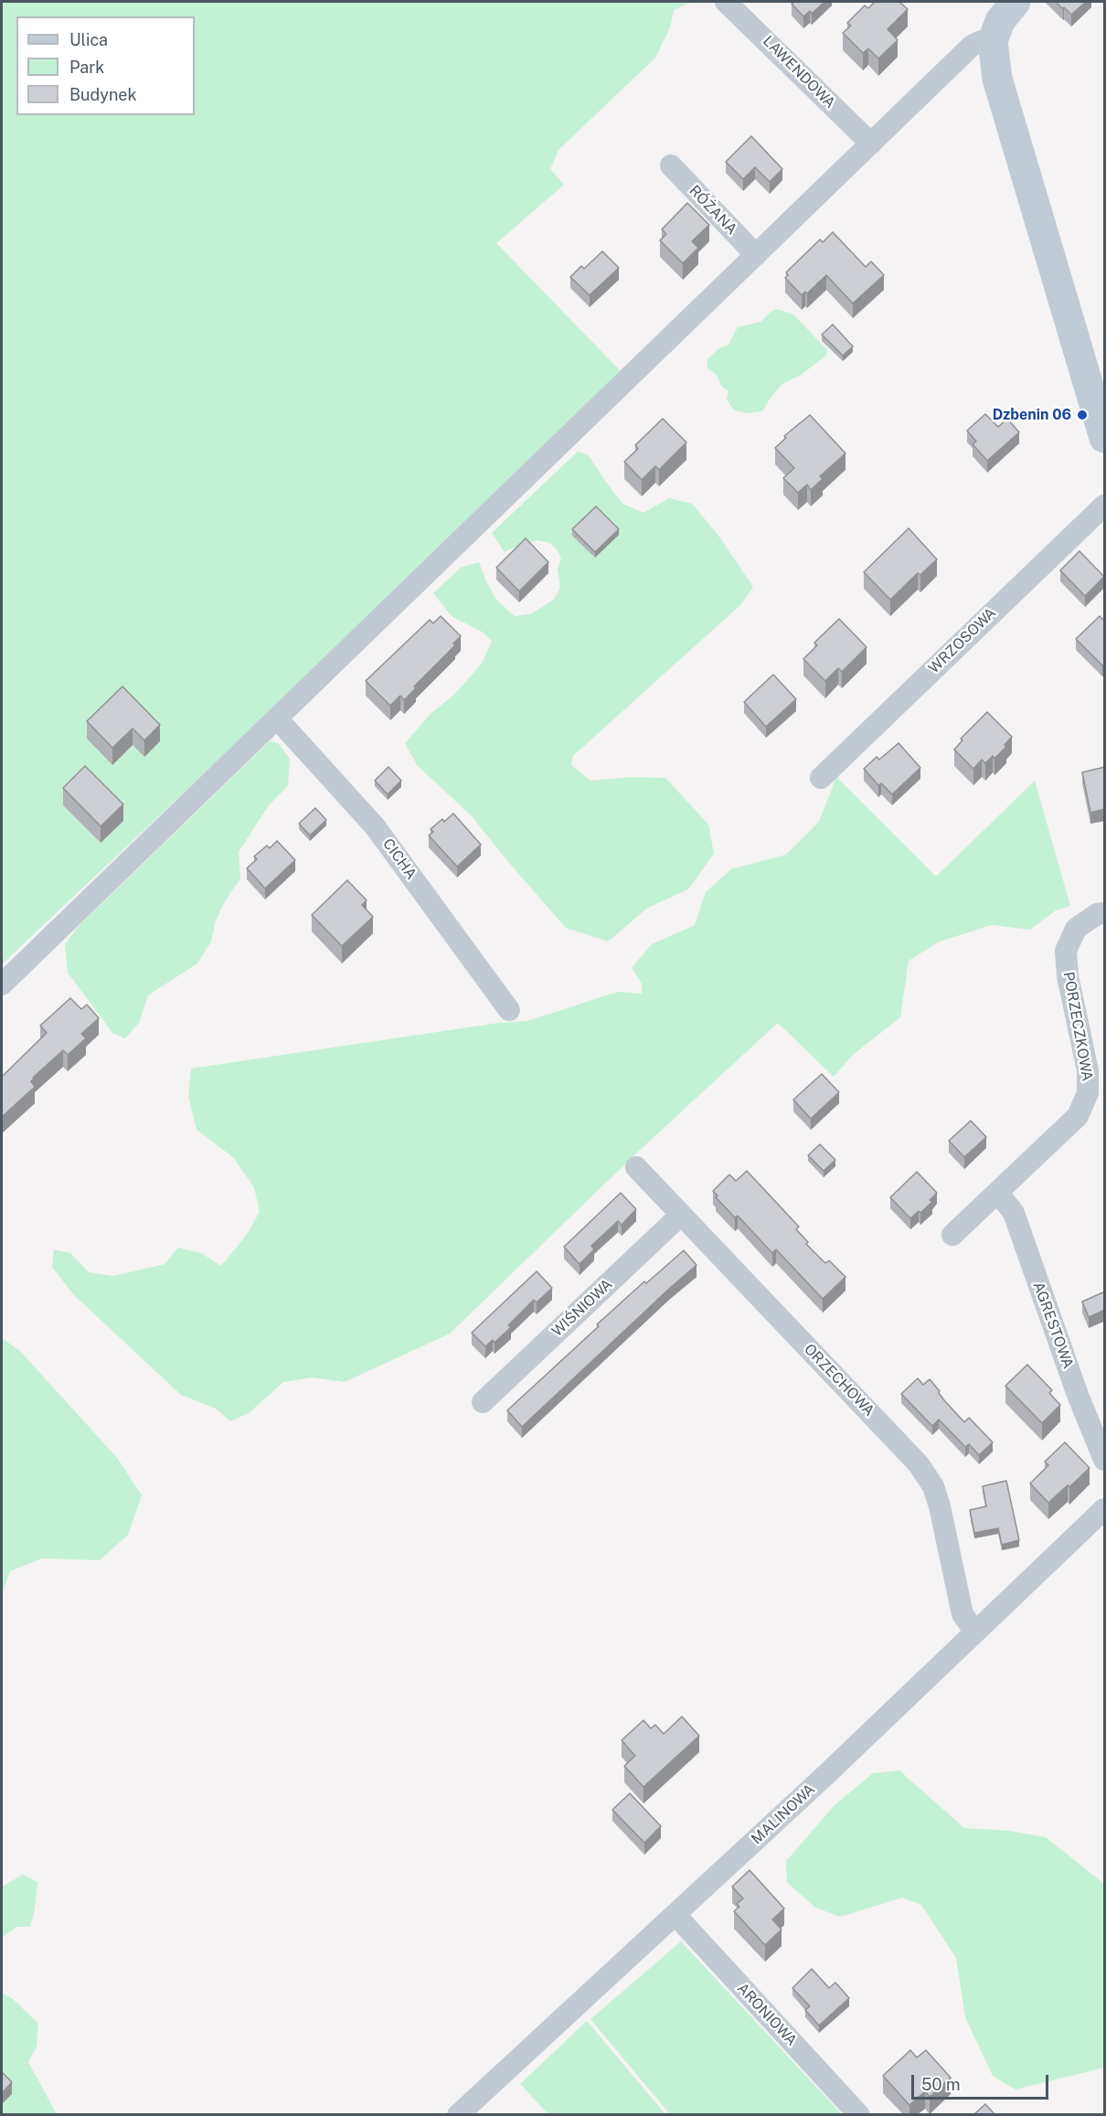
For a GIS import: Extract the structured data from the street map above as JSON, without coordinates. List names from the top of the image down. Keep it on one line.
{"streets":{"street":["LAWENDOWA","RÓŻANA","WRZOSOWA","CICHA","PORZECZKOWA","WIŚNIOWA","AGRESTOWA","ORZECHOWA","MALINOWA","ARONIOWA"]},"crossings":[["PORZECZKOWA","AGRESTOWA"],["WIŚNIOWA","ORZECHOWA"],["ORZECHOWA","MALINOWA"],["MALINOWA","ARONIOWA"]],"places":["Dzbenin 06"],"legend":["Ulica","Park","Budynek"],"scale_bar":"50 m"}
